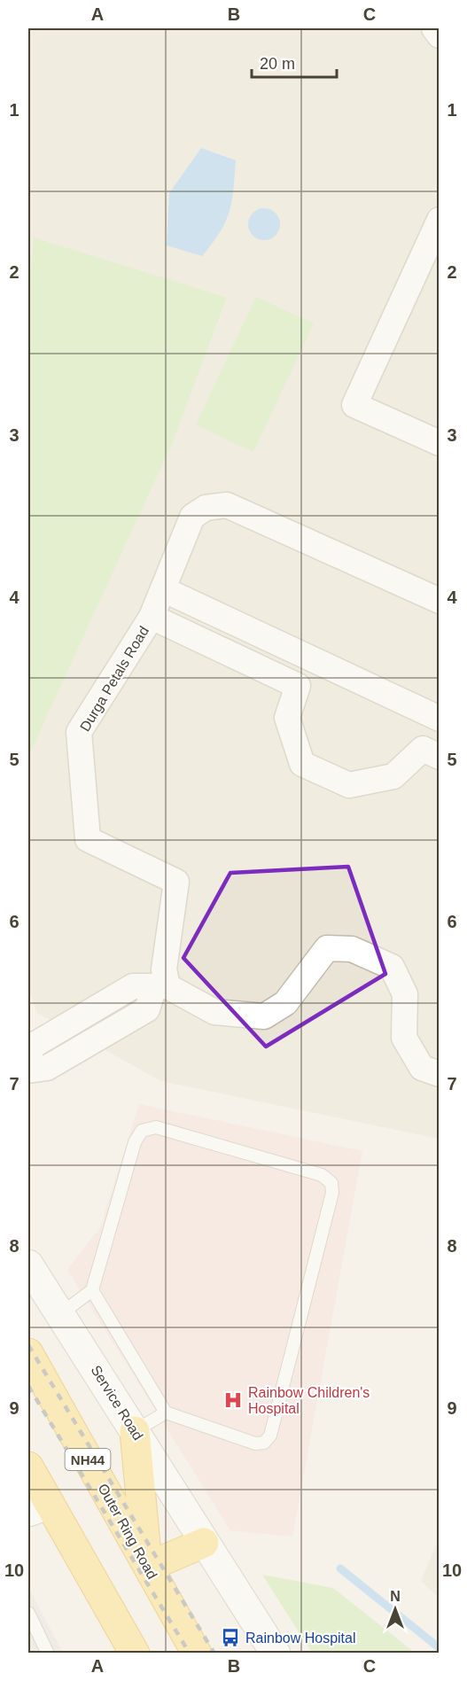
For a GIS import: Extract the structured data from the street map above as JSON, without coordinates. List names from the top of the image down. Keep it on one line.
{"streets":{"highway":["NH44","Outer Ring Road"],"street":["Durga Petals Road","Service Road"]},"places":{"hospital":["Rainbow Children's Hospital"],"bus stop":["Rainbow Hospital"]},"scale_bar":"20 m","north":"top","grid":{"columns":["A","B","C"],"rows":["1","2","3","4","5","6","7","8","9","10"]}}
